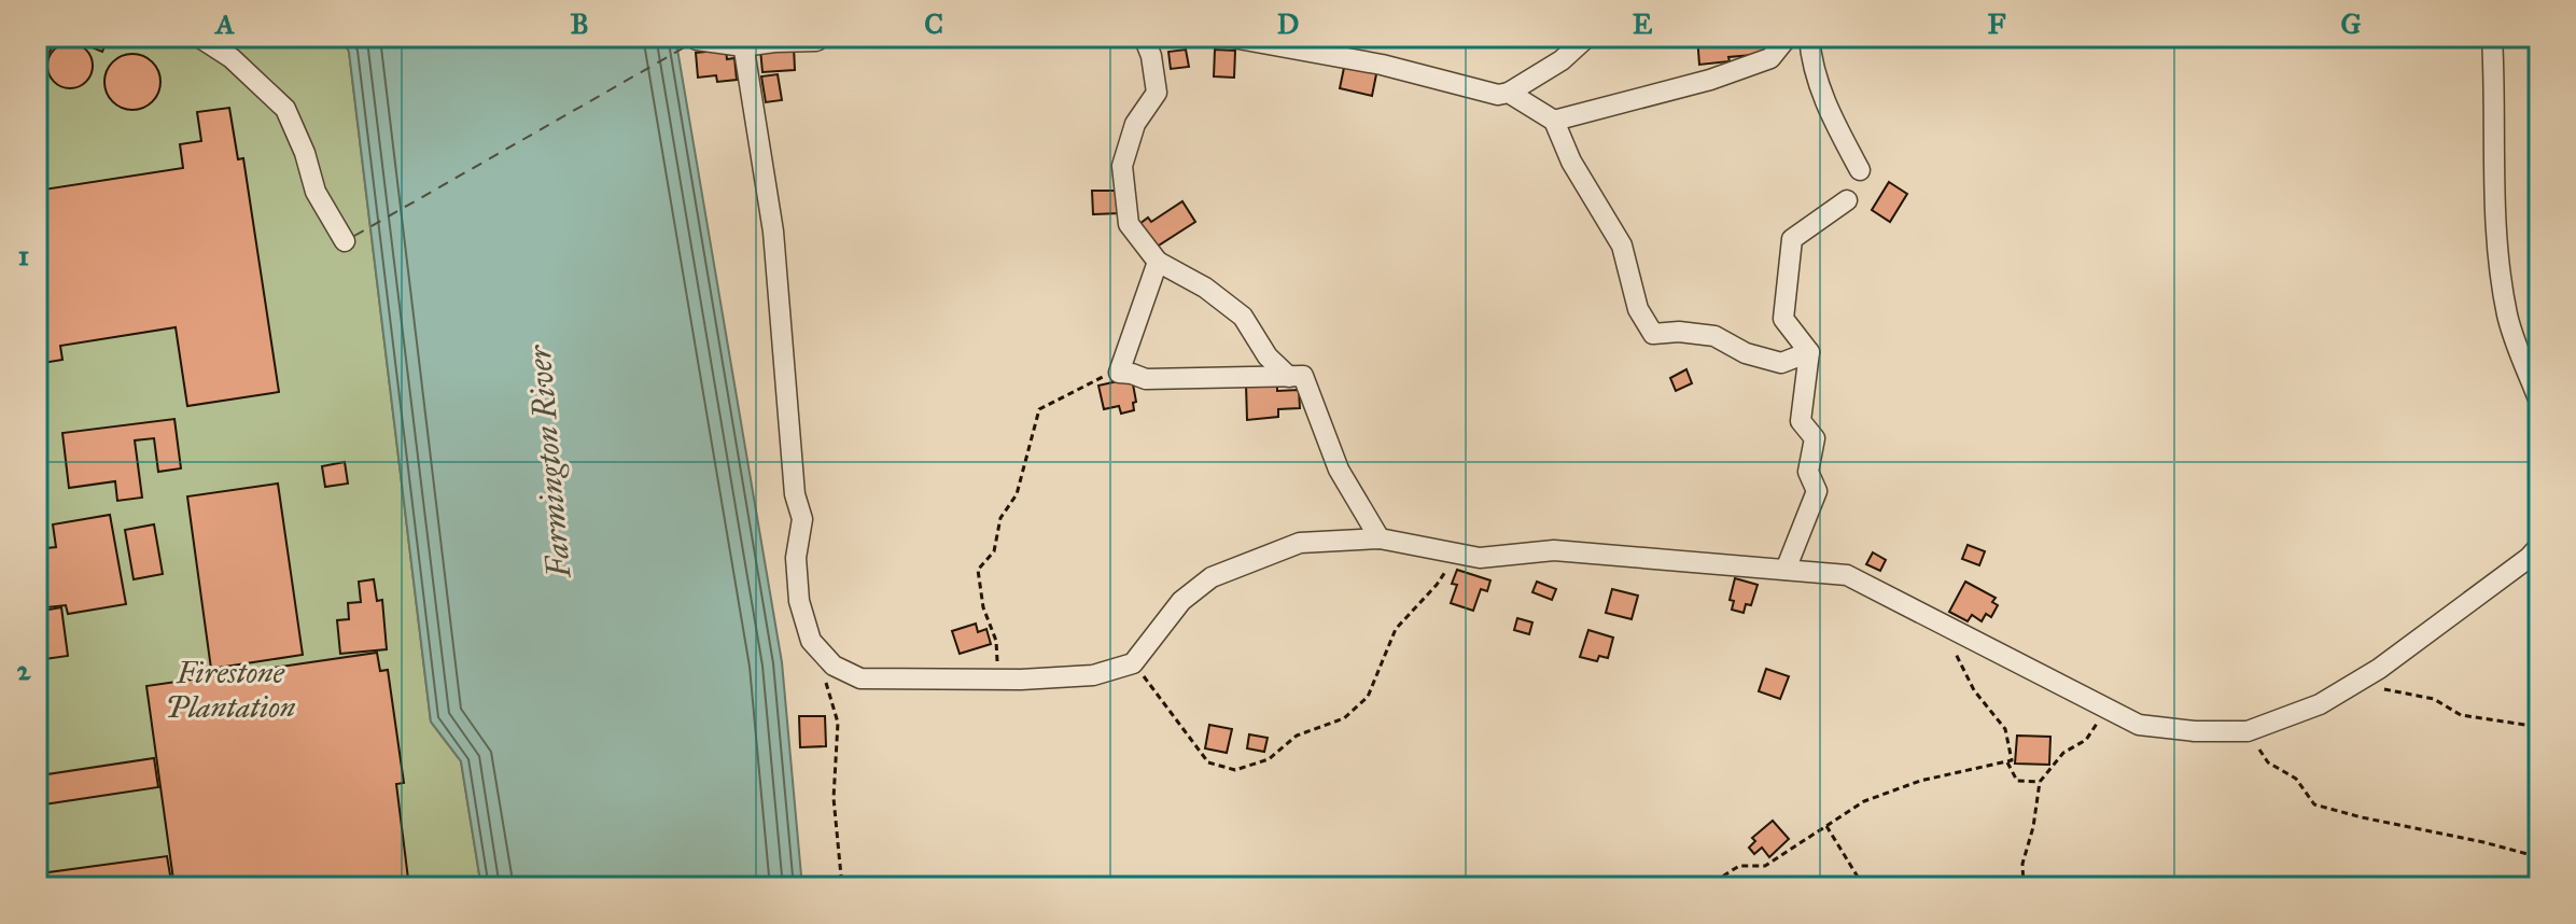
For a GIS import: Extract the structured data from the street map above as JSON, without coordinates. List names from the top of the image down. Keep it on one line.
{"water":["Farmington River"],"parks":["Firestone Plantation"],"grid":{"columns":["A","B","C","D","E","F","G"],"rows":["1","2"]}}
